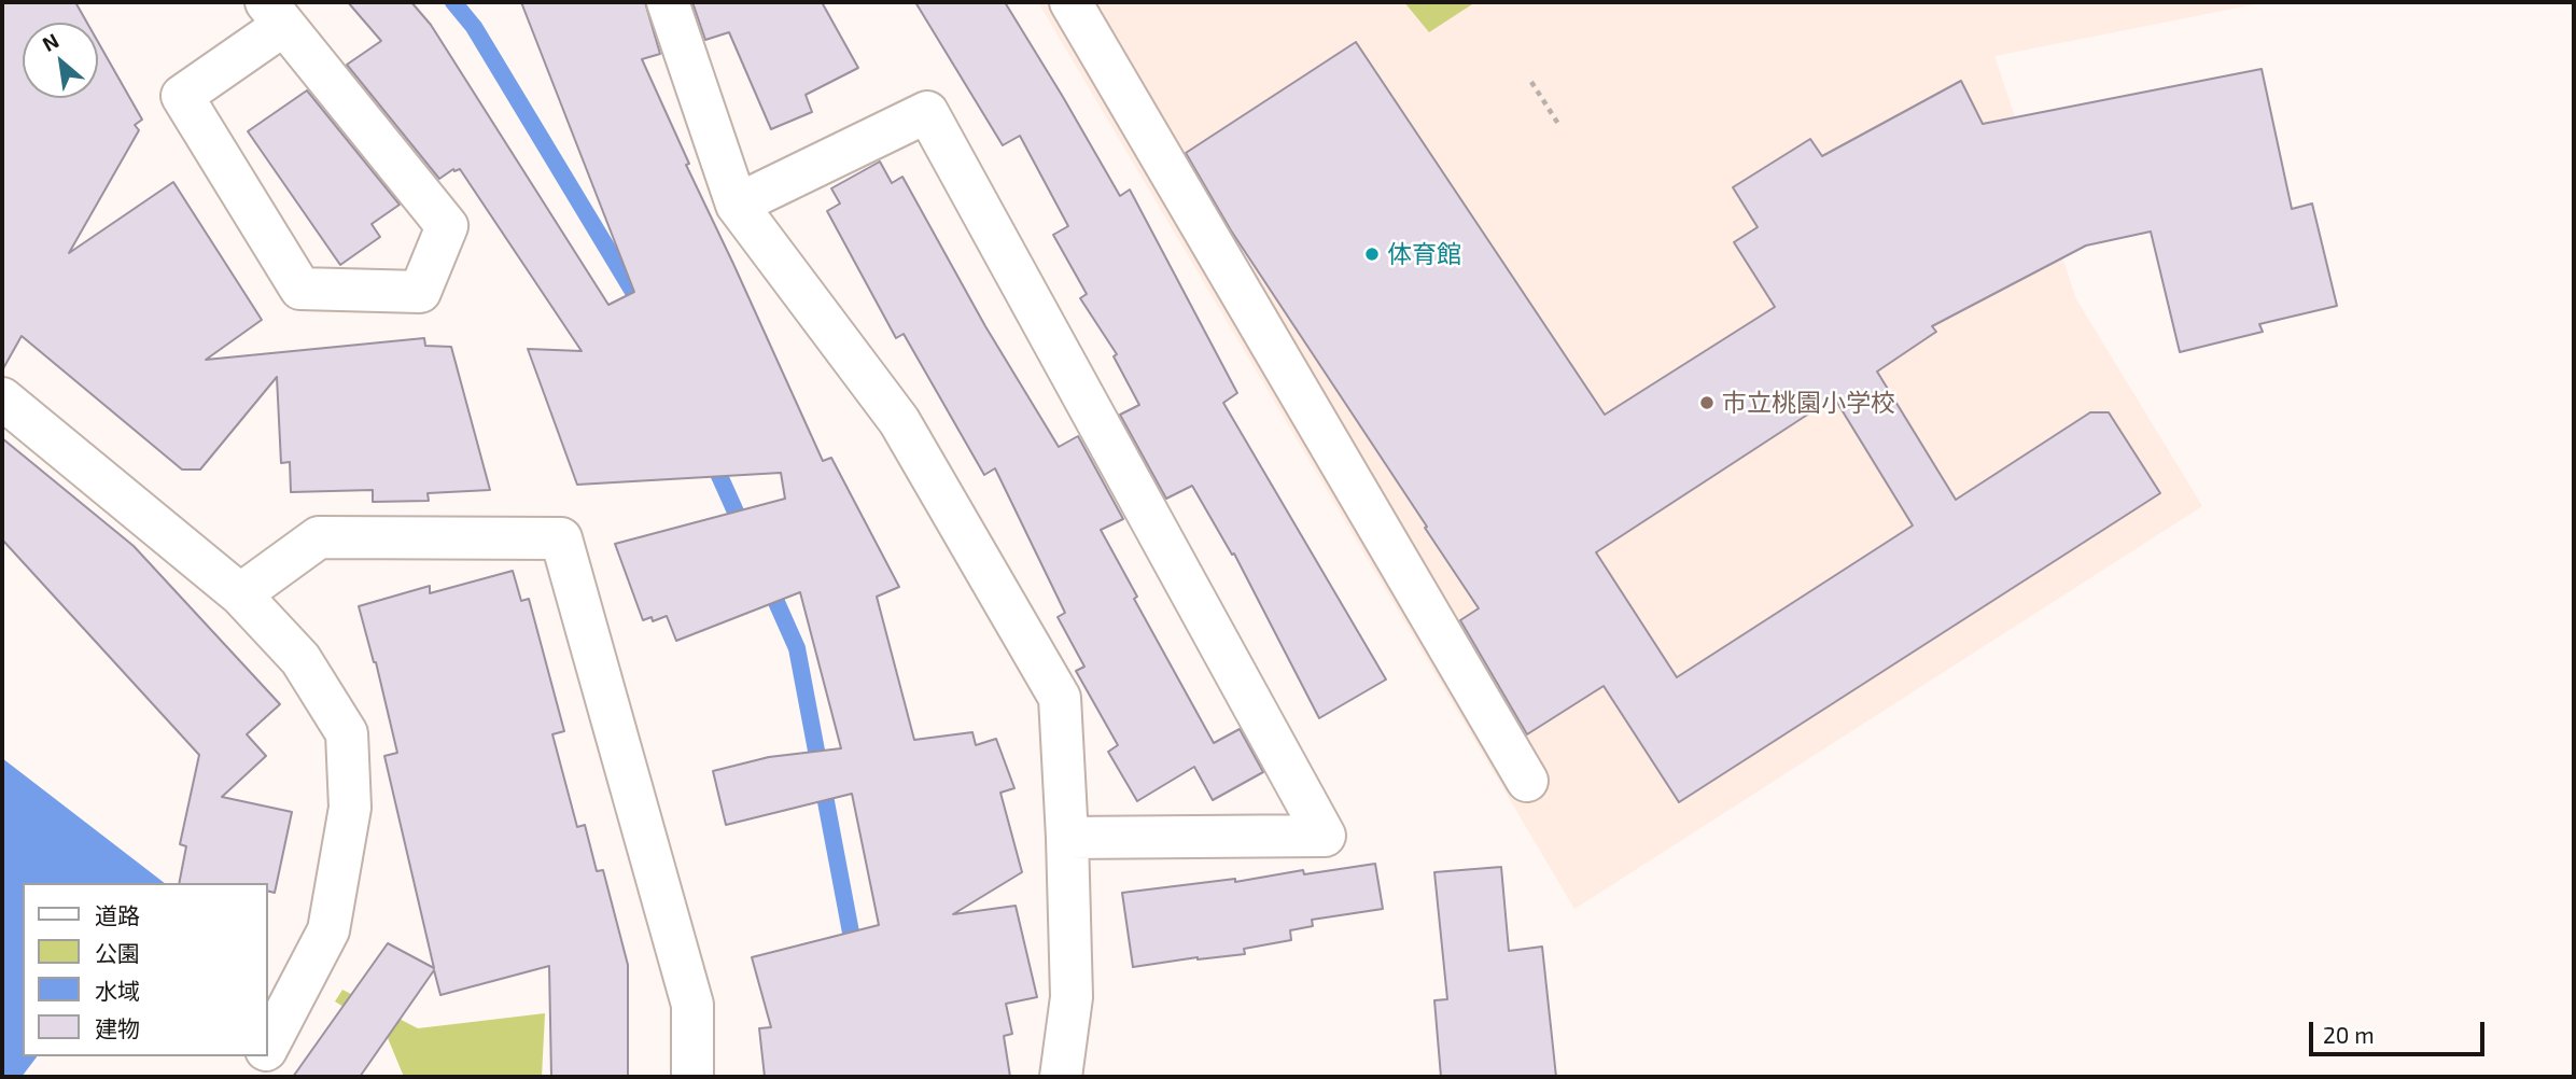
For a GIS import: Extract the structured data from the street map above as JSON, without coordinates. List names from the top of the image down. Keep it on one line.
{"places":["体育館","市立桃園小学校"],"legend":["道路","公園","水域","建物"],"scale_bar":"20 m","north":"top left"}
